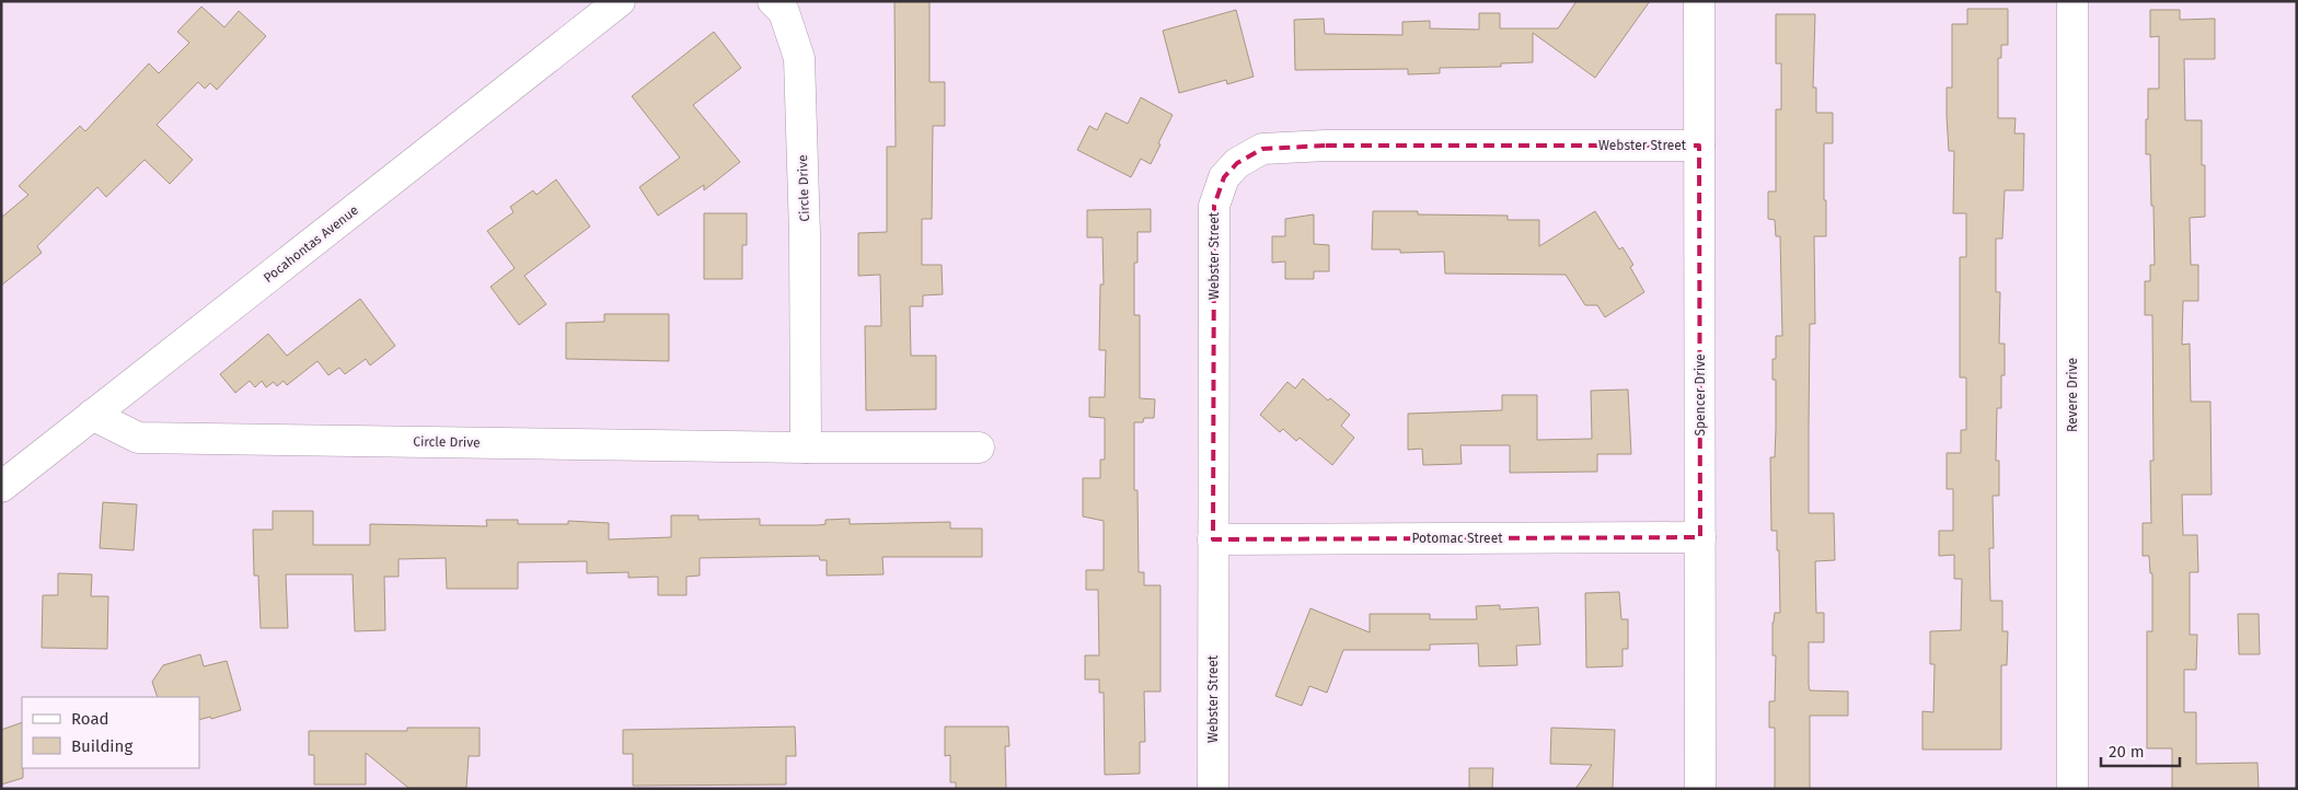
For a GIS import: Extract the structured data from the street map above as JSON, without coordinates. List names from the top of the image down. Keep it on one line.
{"streets":{"street":["Webster Street","Circle Drive","Pocahontas Avenue","Spencer Drive","Revere Drive","Potomac Street"]},"crossings":[["Webster Street","Spencer Drive"],["Webster Street","Potomac Street"],["Circle Drive","Pocahontas Avenue"],["Spencer Drive","Potomac Street"]],"legend":["Road","Building"],"scale_bar":"20 m"}
